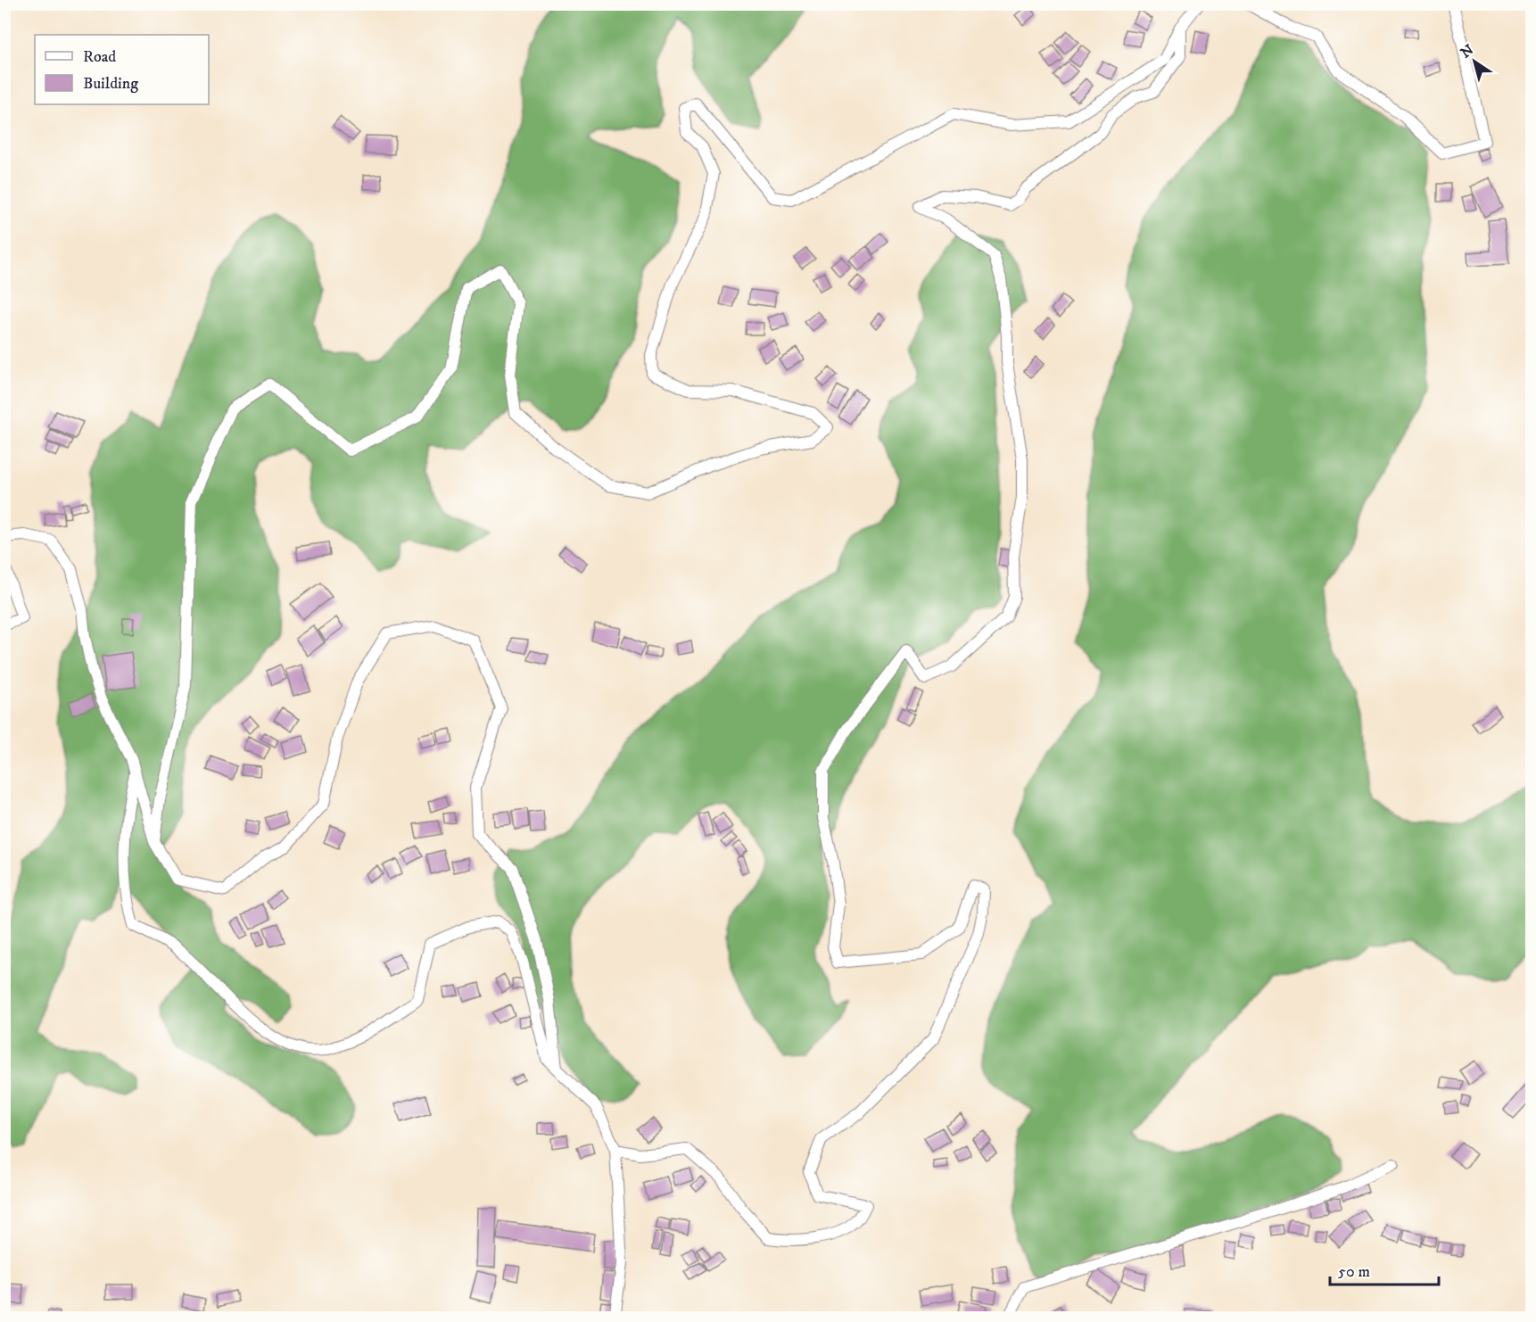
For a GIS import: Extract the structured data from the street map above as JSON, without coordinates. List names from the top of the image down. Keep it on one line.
{"legend":["Road","Building"],"scale_bar":"50 m","north":"top left"}
